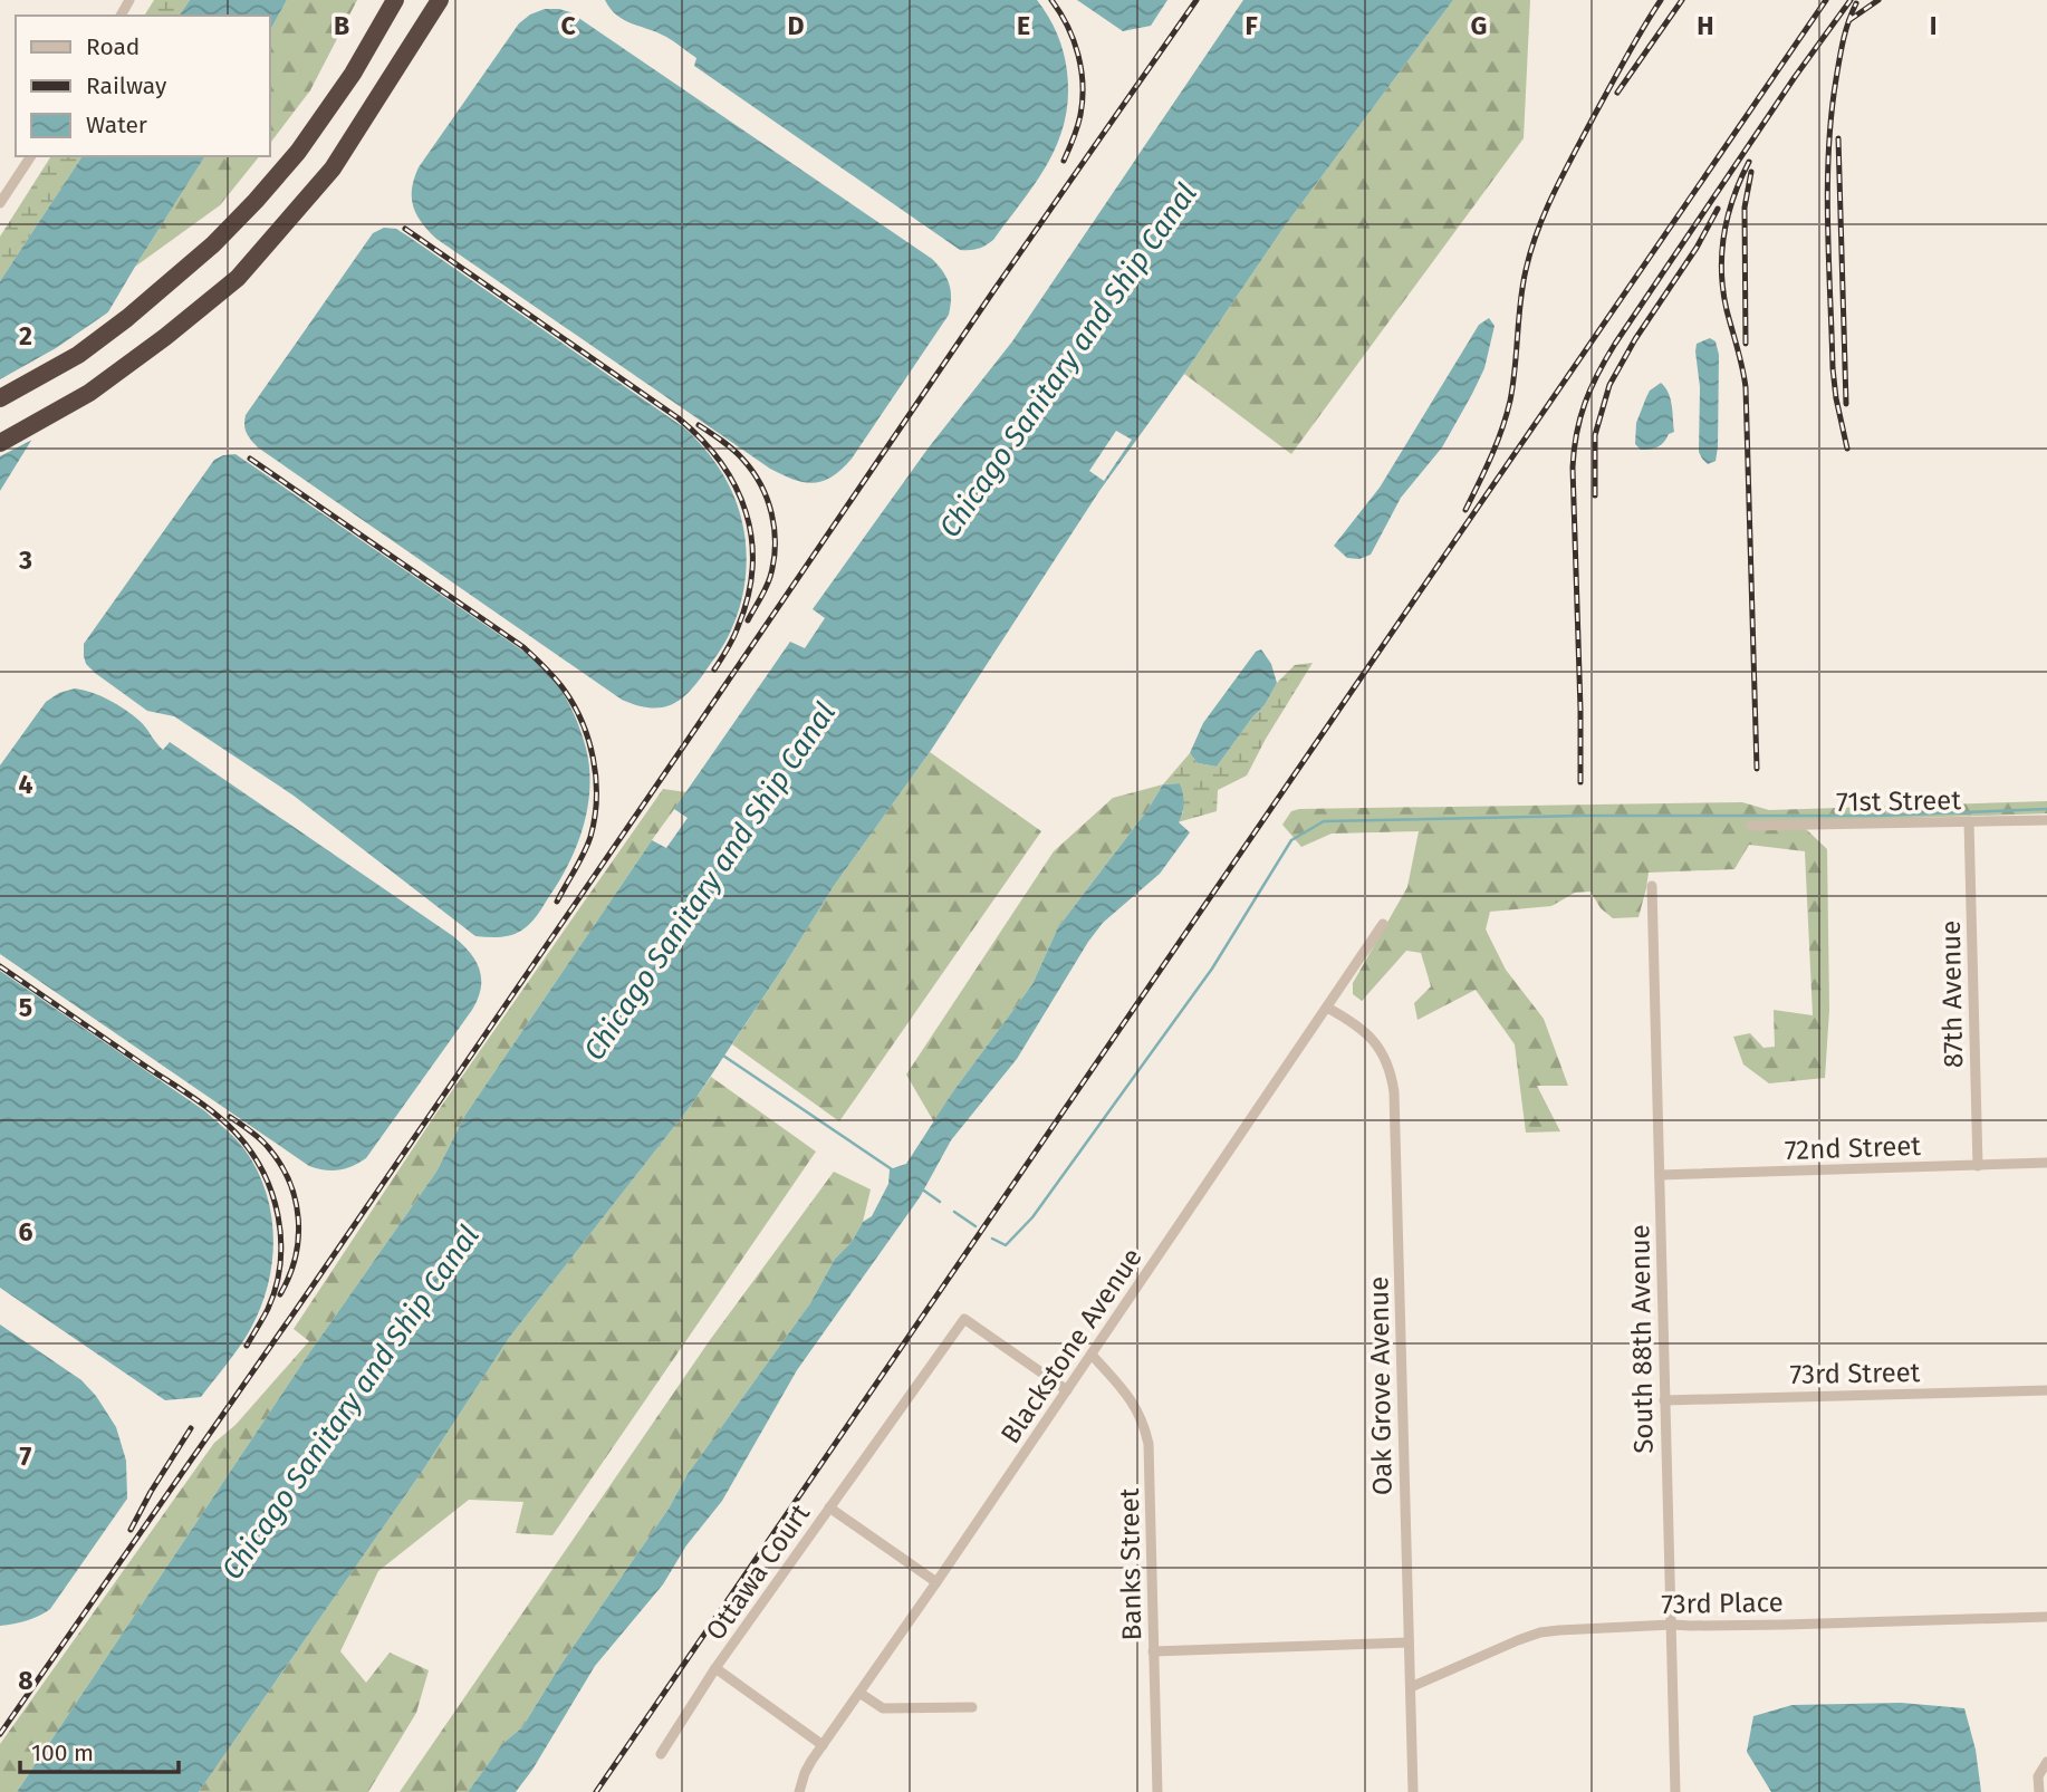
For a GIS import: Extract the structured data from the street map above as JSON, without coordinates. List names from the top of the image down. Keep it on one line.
{"streets":{"street":["71st Street","87th Avenue","72nd Street","South 88th Avenue","Blackstone Avenue","73rd Street","Oak Grove Avenue","Banks Street","Ottawa Court","73rd Place"]},"crossings":[["71st Street","87th Avenue"],["87th Avenue","72nd Street"],["72nd Street","South 88th Avenue"],["South 88th Avenue","73rd Street"],["South 88th Avenue","73rd Place"],["Blackstone Avenue","Oak Grove Avenue"],["Blackstone Avenue","Banks Street"],["Blackstone Avenue","Ottawa Court"],["Oak Grove Avenue","73rd Place"]],"water":["Chicago Sanitary and Ship Canal"],"legend":["Road","Railway","Water"],"scale_bar":"100 m","grid":{"columns":["B","C","D","E","F","G","H","I"],"rows":["2","3","4","5","6","7","8"]}}
